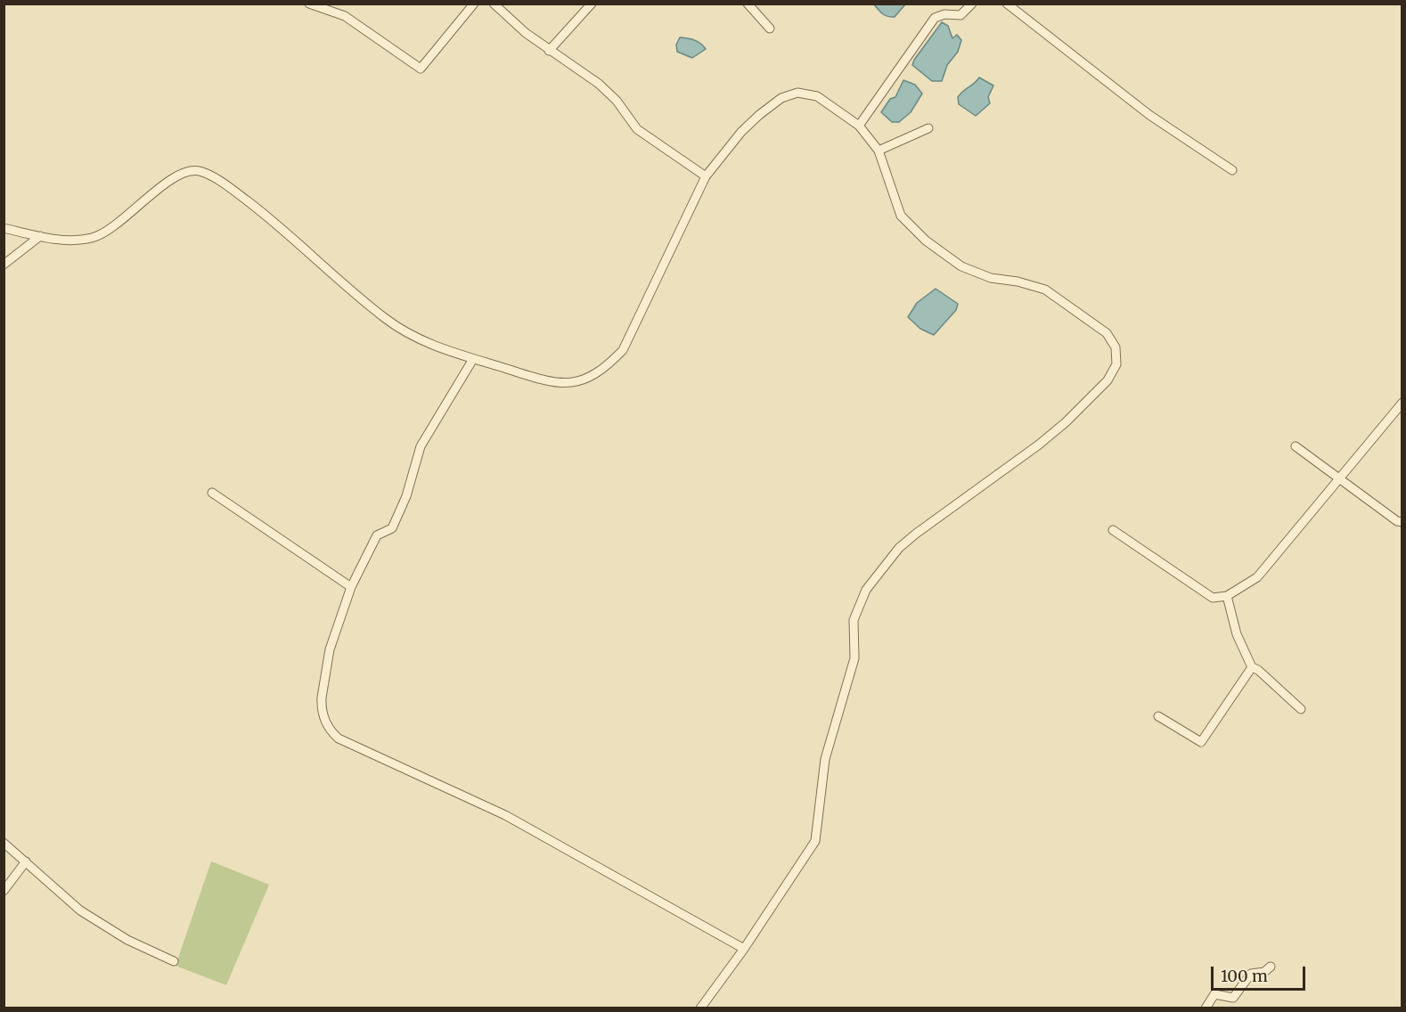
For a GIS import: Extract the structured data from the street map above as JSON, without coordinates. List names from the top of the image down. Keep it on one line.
{"scale_bar":"100 m"}
